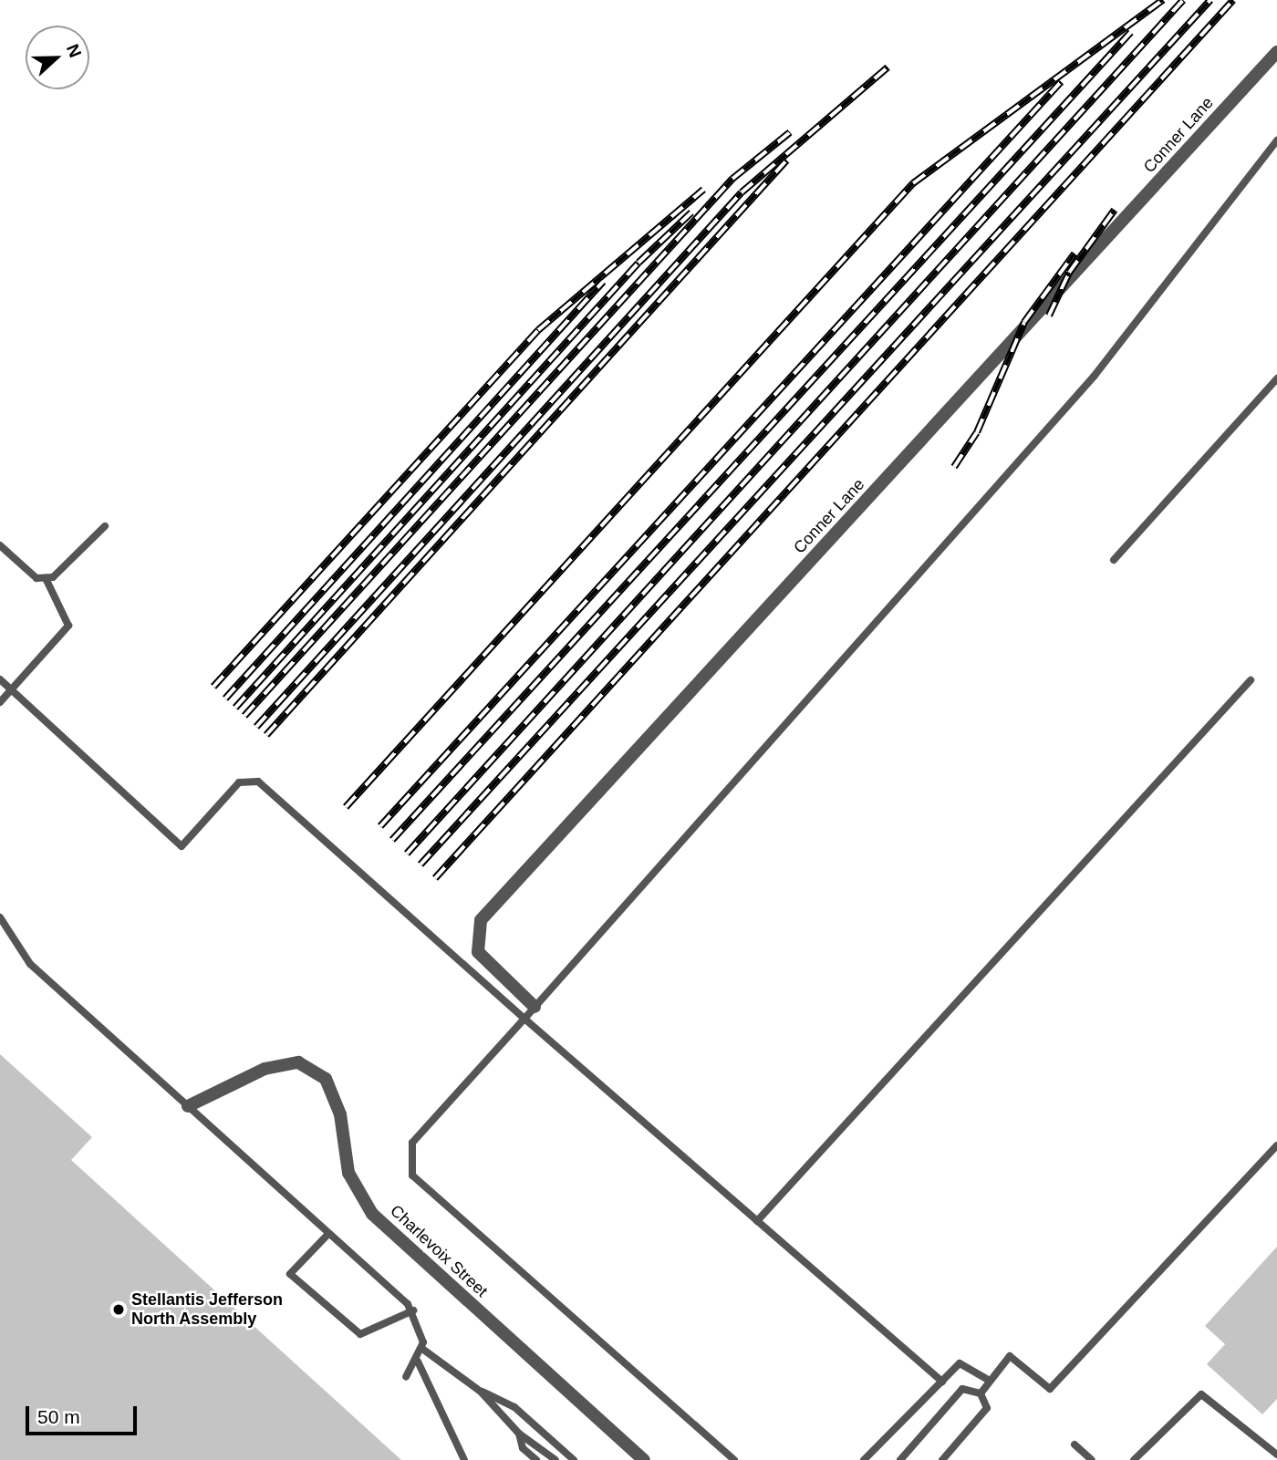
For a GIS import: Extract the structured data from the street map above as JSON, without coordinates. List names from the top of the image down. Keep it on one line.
{"streets":{"street":["Conner Lane","Charlevoix Street"]},"places":["Stellantis Jefferson North Assembly"],"scale_bar":"50 m","north":"right"}
